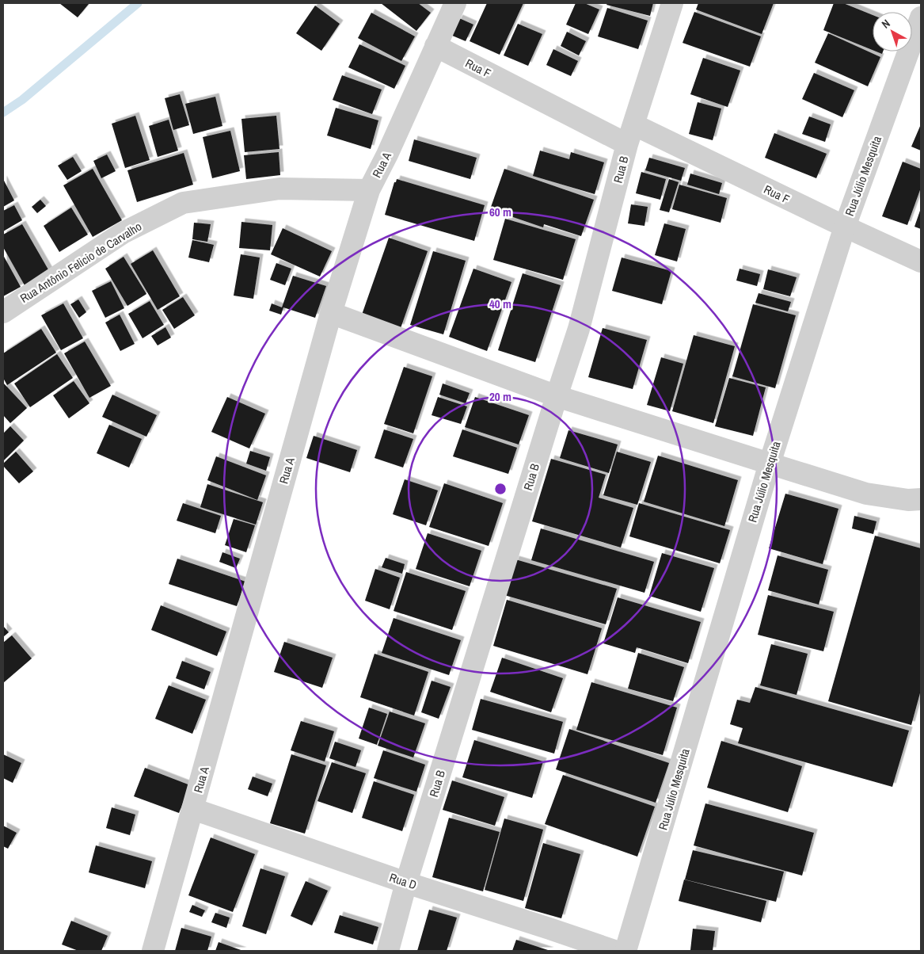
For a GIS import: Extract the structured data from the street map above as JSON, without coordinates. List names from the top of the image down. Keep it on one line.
{"streets":{"street":["Rua F","Rua A","Rua B","Rua Júlio Mesquita","Rua Antônio Felicio de Carvalho","Rua D"]},"crossings":[["Rua F","Rua A"],["Rua F","Rua B"],["Rua F","Rua Júlio Mesquita"],["Rua A","Rua Antônio Felicio de Carvalho"],["Rua A","Rua D"],["Rua B","Rua D"]],"north":"top left","rings":["60 m","40 m","20 m"]}
